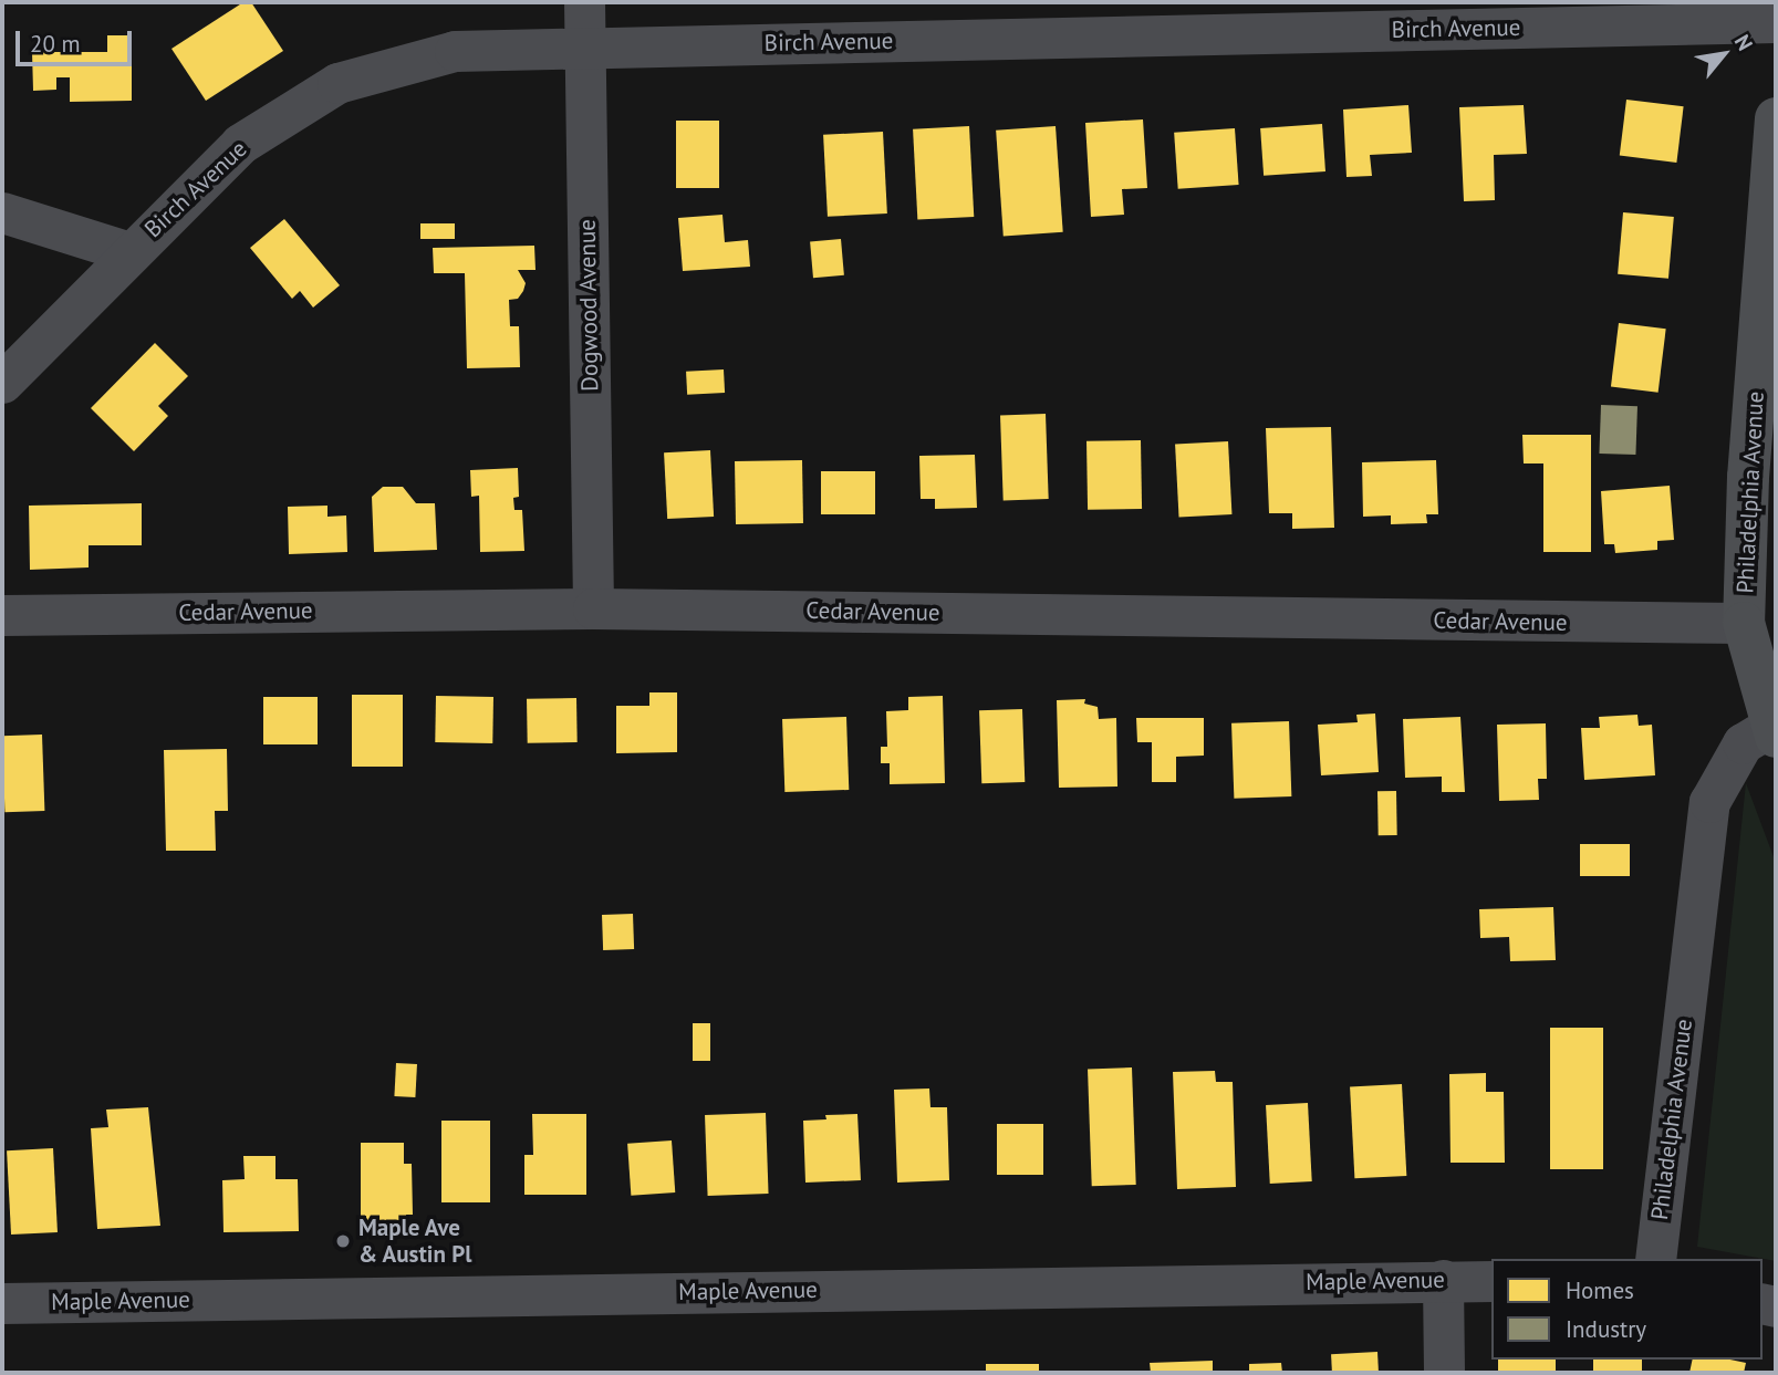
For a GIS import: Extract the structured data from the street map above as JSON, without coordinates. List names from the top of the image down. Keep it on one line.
{"streets":{"main road":["Philadelphia Avenue"],"street":["Birch Avenue","Dogwood Avenue","Cedar Avenue","Maple Avenue"]},"crossings":[["Birch Avenue","Dogwood Avenue"],["Dogwood Avenue","Cedar Avenue"],["Philadelphia Avenue","Cedar Avenue"]],"places":["Maple Ave & Austin Pl"],"legend":["Homes","Industry"],"scale_bar":"20 m","north":"top right"}
